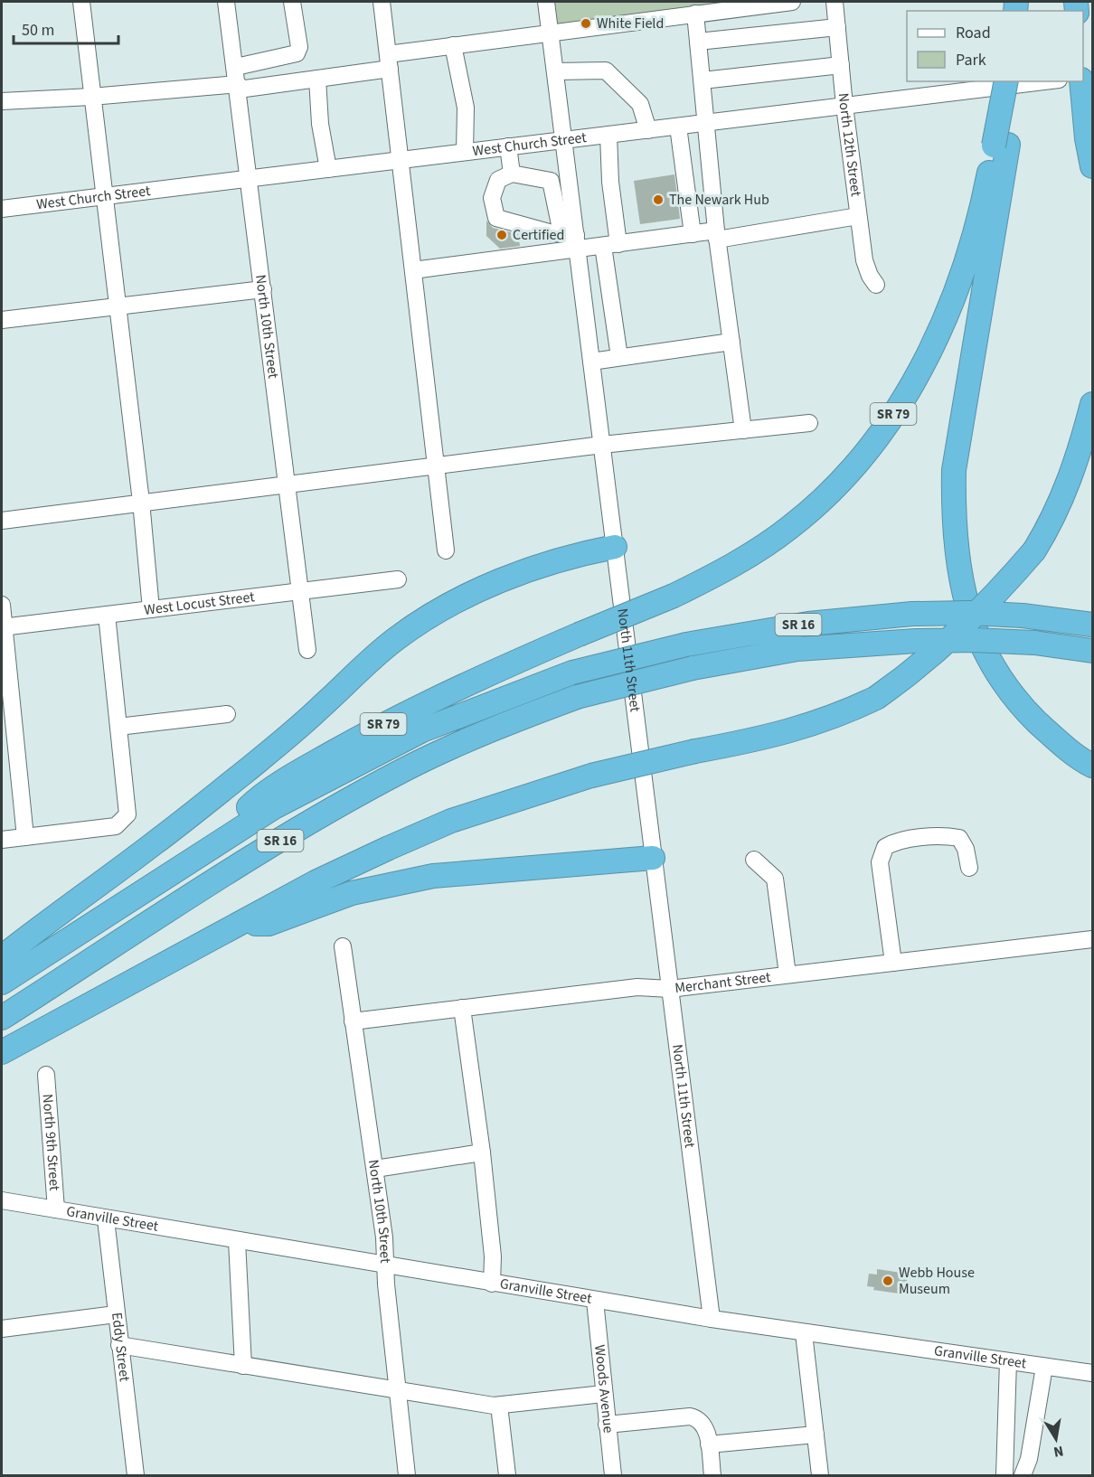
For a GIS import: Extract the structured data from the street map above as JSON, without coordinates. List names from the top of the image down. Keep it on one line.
{"streets":{"highway":["SR 79","SR 16"],"street":["West Church Street","North 12th Street","North 10th Street","West Locust Street","North 11th Street","Merchant Street","North 9th Street","Granville Street","Eddy Street","Woods Avenue"]},"crossings":[["West Church Street","North 12th Street"],["West Church Street","North 10th Street"],["West Church Street","North 11th Street"],["North 10th Street","West Locust Street"],["North 10th Street","Merchant Street"],["North 10th Street","Granville Street"],["SR 79","SR 16"],["North 11th Street","Merchant Street"],["North 11th Street","Granville Street"],["North 9th Street","Granville Street"],["Granville Street","Eddy Street"],["Granville Street","Woods Avenue"]],"places":["White Field","The Newark Hub","Certified","Webb House Museum"],"legend":["Road","Park"],"scale_bar":"50 m","north":"bottom"}
